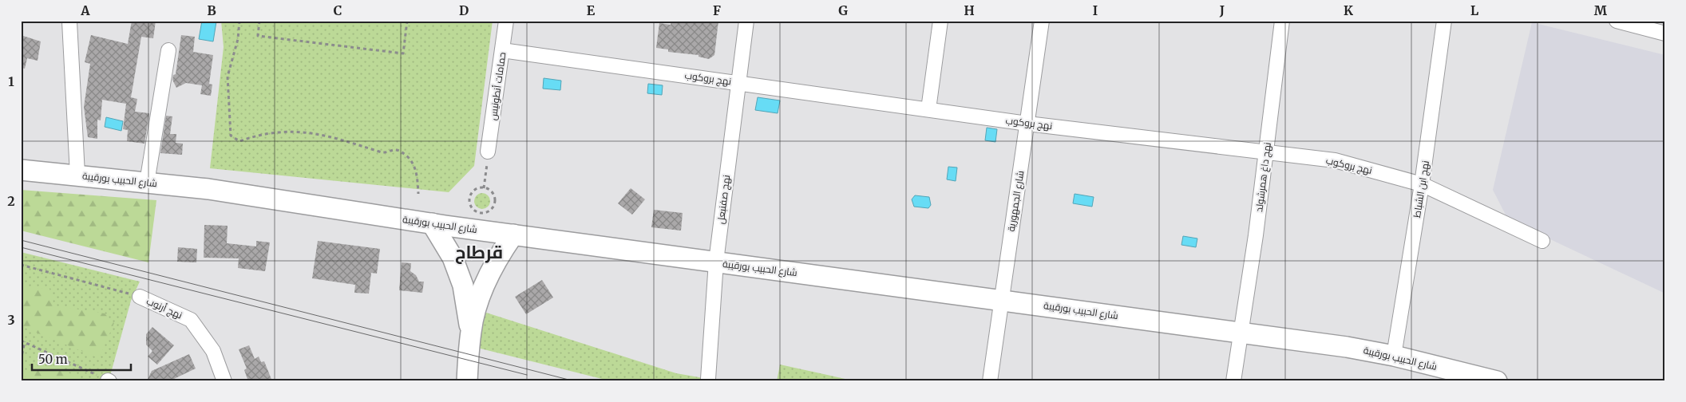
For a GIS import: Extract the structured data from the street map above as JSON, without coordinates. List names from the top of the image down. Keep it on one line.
{"streets":{"main road":["شارع الحبيب بورقيبة"],"street":["نهج بروكوب","حمامات أنطونيس","نهج داغ همرشولد","نهج ابن الشباط","نهج صفنبعل","شارع الجمهورية","نهج أرنوب"]},"crossings":[["نهج بروكوب","حمامات أنطونيس"],["نهج بروكوب","نهج داغ همرشولد"],["نهج بروكوب","نهج ابن الشباط"],["نهج بروكوب","نهج صفنبعل"],["نهج بروكوب","شارع الجمهورية"],["نهج داغ همرشولد","شارع الحبيب بورقيبة"],["شارع الحبيب بورقيبة","نهج ابن الشباط"],["شارع الحبيب بورقيبة","نهج صفنبعل"],["شارع الحبيب بورقيبة","شارع الجمهورية"]],"districts":["قرطاج"],"scale_bar":"50 m","grid":{"columns":["A","B","C","D","E","F","G","H","I","J","K","L","M"],"rows":["1","2","3"]}}
